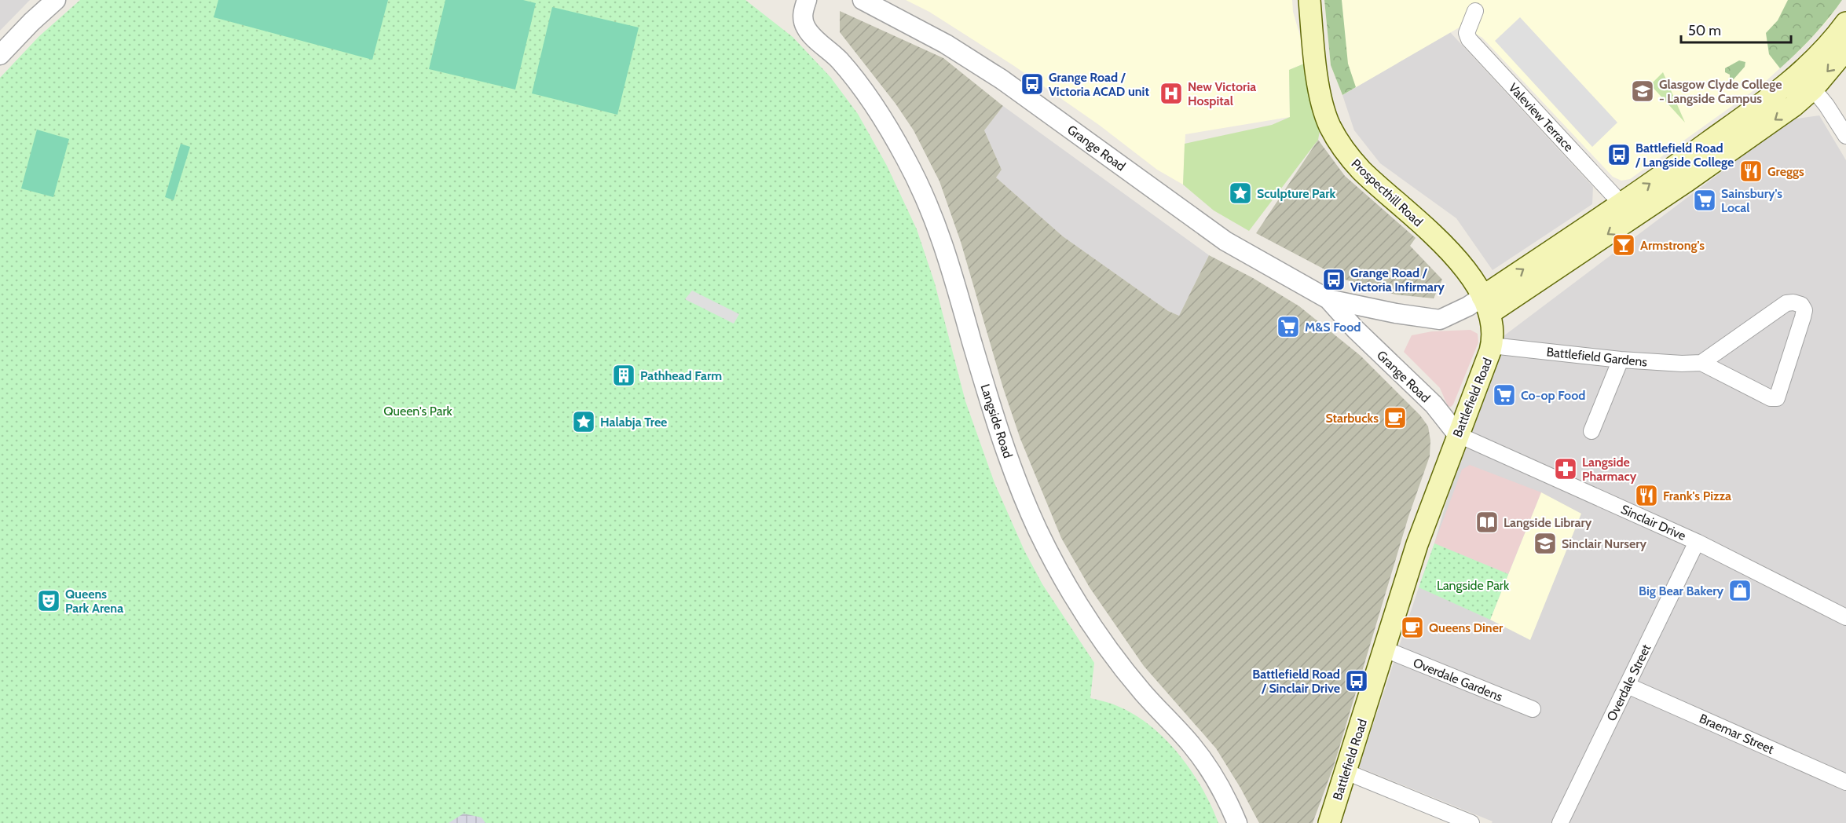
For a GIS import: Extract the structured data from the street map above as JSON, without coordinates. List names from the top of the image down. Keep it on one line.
{"streets":{"main road":["Prospecthill Road","Battlefield Road"],"street":["Valeview Terrace","Grange Road","Battlefield Gardens","Langside Road","Sinclair Drive","Overdale Gardens","Overdale Street","Braemar Street"]},"crossings":[["Grange Road","Prospecthill Road"],["Grange Road","Battlefield Road"],["Grange Road","Sinclair Drive"],["Prospecthill Road","Battlefield Road"],["Battlefield Gardens","Battlefield Road"],["Battlefield Road","Sinclair Drive"],["Battlefield Road","Overdale Gardens"],["Sinclair Drive","Overdale Street"],["Overdale Street","Braemar Street"]],"parks":["Queen's Park","Langside Park"],"places":{"bus stop":["Grange Road / Victoria ACAD unit","Battlefield Road / Langside College","Grange Road / Victoria Infirmary","Battlefield Road / Sinclair Drive"],"school or university":["Glasgow Clyde College - Langside Campus","Sinclair Nursery"],"hospital":["New Victoria Hospital"],"restaurant":["Greggs","Frank's Pizza"],"place":["Sculpture Park","Halabja Tree"],"supermarket":["Sainsbury's Local","M&S Food","Co-op Food"],"bar":["Armstrong's"],"building":["Pathhead Farm"],"cafe":["Starbucks","Queens Diner"],"pharmacy":["Langside Pharmacy"],"library":["Langside Library"],"shop":["Big Bear Bakery"],"theatre":["Queens Park Arena"]},"scale_bar":"50 m"}
